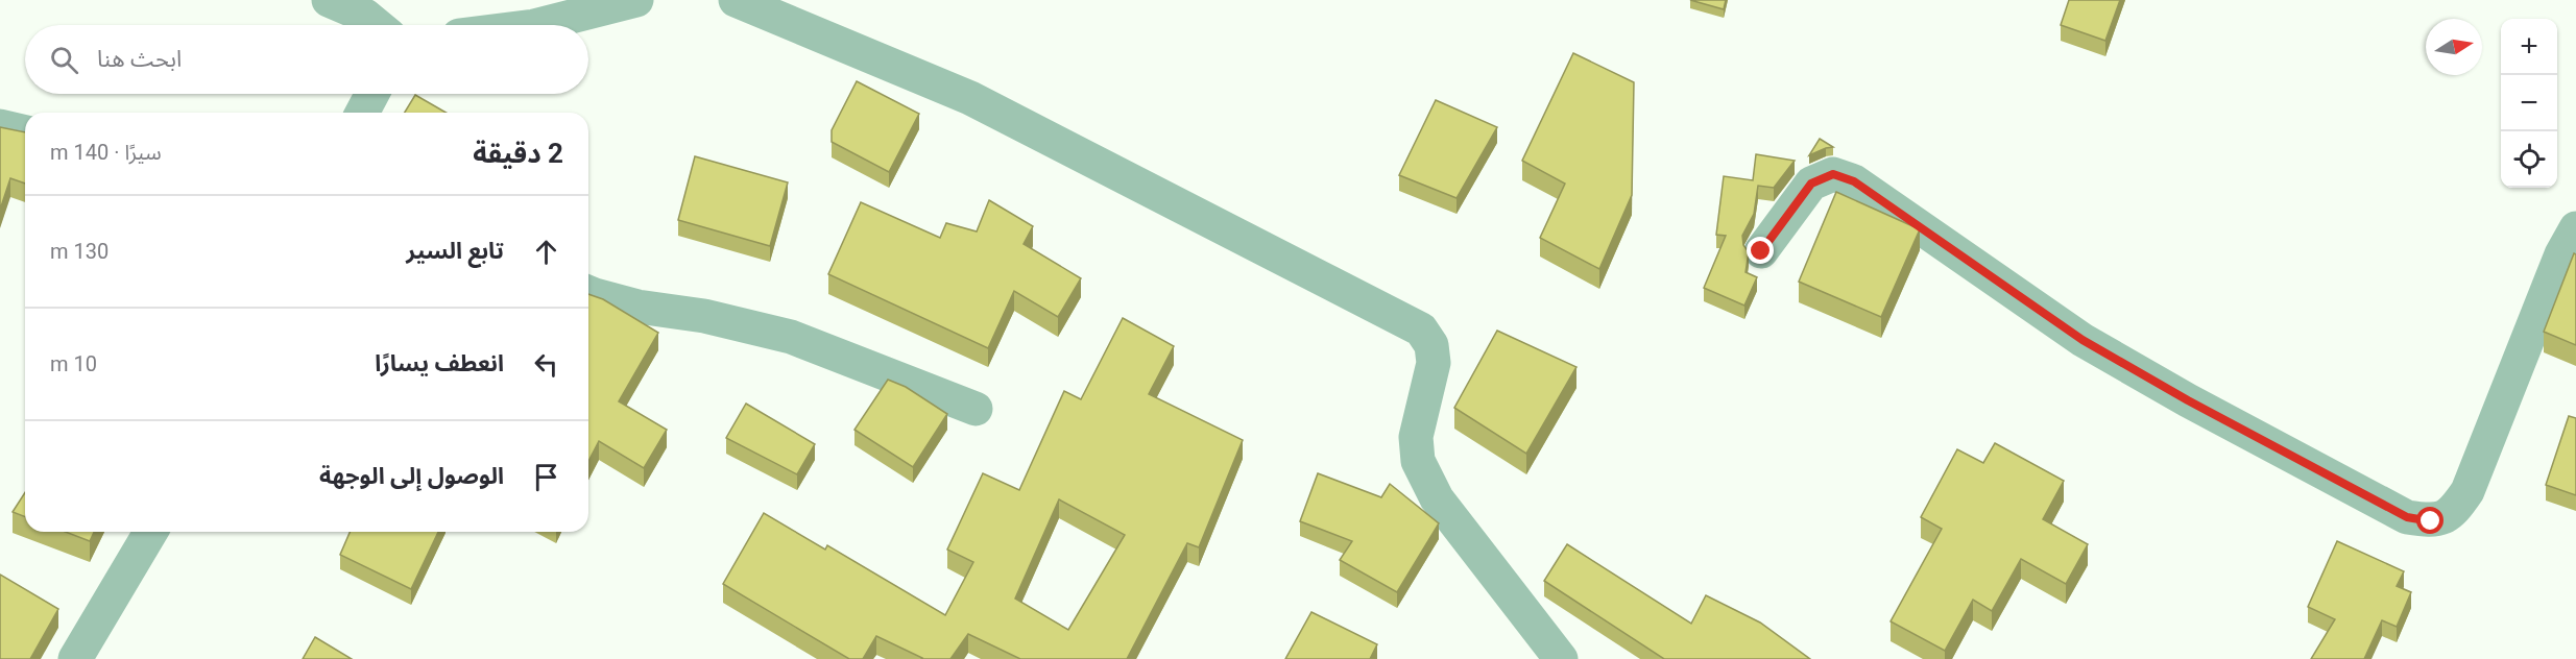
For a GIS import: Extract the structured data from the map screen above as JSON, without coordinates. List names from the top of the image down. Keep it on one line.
{"north":"right","page":{"map_buttons":["+","−"],"search":"ابحث هنا","heading":["2 دقيقة","سيرًا · 140 m"],"list":[["تابع السير","130 m"],["انعطف يسارًا","10 m"],"الوصول إلى الوجهة"]}}
